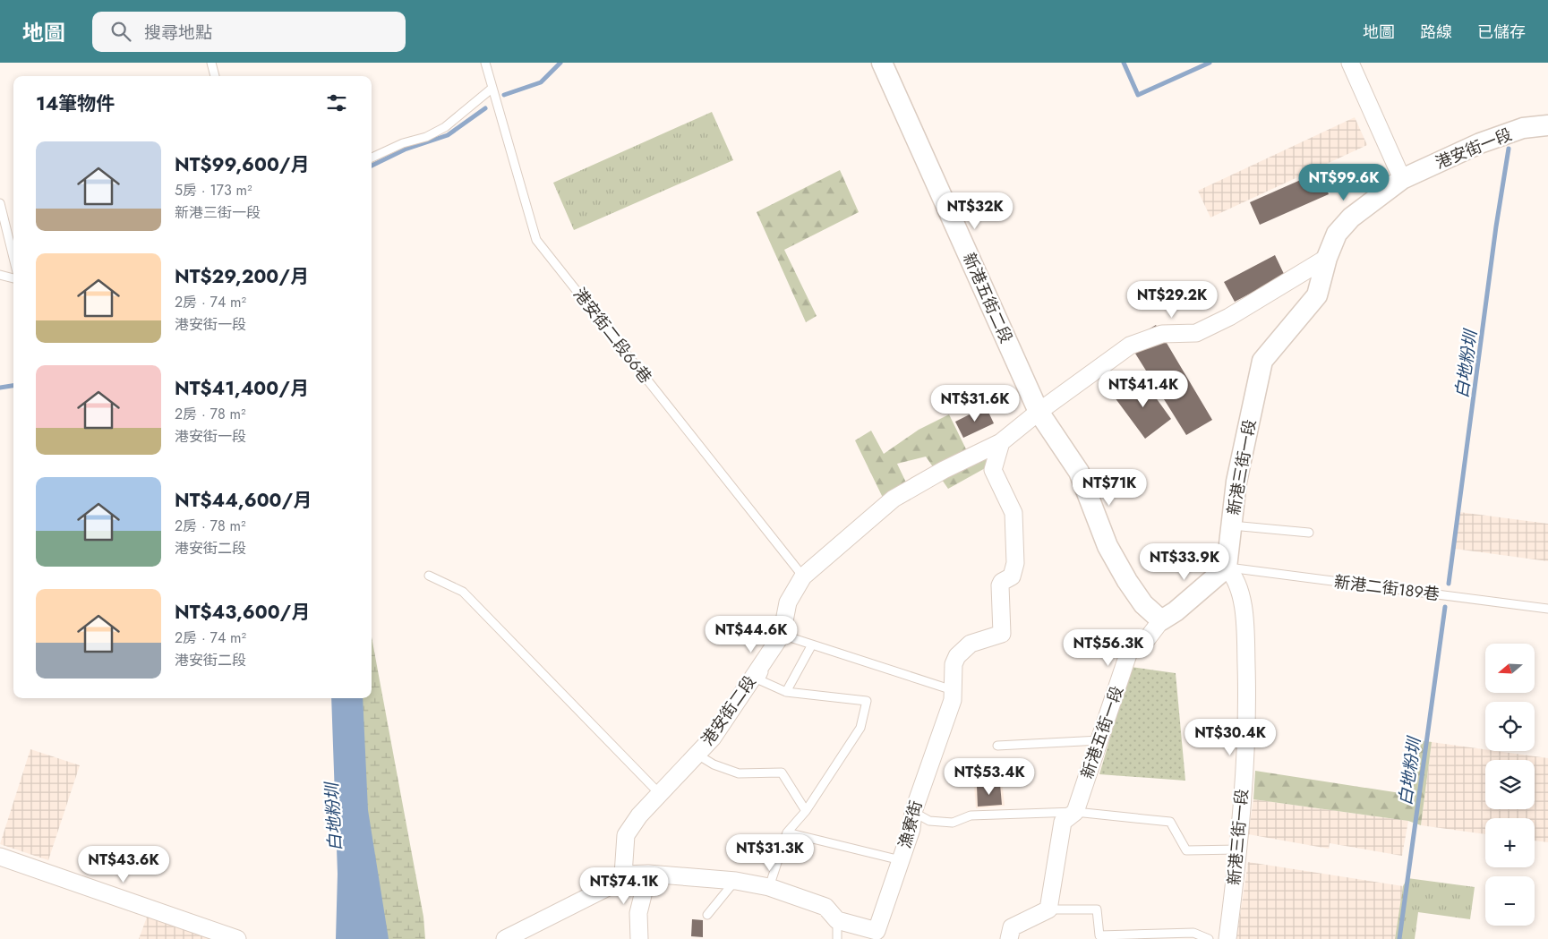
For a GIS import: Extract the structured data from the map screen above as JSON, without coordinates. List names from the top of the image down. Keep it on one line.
{"streets":{"street":["港安街一段","新港五街二段","新港三街一段","港安街二段","新港五街一段","漁寮街"],"lane":["港安街二段66巷","新港二街189巷"]},"crossings":[["港安街一段","新港三街一段"],["新港五街二段","港安街二段"],["港安街二段66巷","港安街二段"],["新港三街一段","新港二街189巷"],["港安街二段","漁寮街"]],"water":["白地粉圳"],"north":"left","page":{"header":"地圖","search":"搜尋地點","nav":["地圖","路線","已儲存"],"heading":"14筆物件","list":[{"name":"NT$99,600/月","note":"5房 · 173 m² · 新港三街一段"},{"name":"NT$29,200/月","note":"2房 · 74 m² · 港安街一段"},{"name":"NT$41,400/月","note":"2房 · 78 m² · 港安街一段"},{"name":"NT$44,600/月","note":"2房 · 78 m² · 港安街二段"},{"name":"NT$43,600/月","note":"2房 · 74 m² · 港安街二段"}],"price":["NT$99.6K","NT$32K","NT$29.2K","NT$41.4K","NT$31.6K","NT$71K","NT$33.9K","NT$44.6K","NT$56.3K","NT$30.4K","NT$53.4K","NT$31.3K","NT$43.6K","NT$74.1K"],"map_buttons":["+","−"]}}
